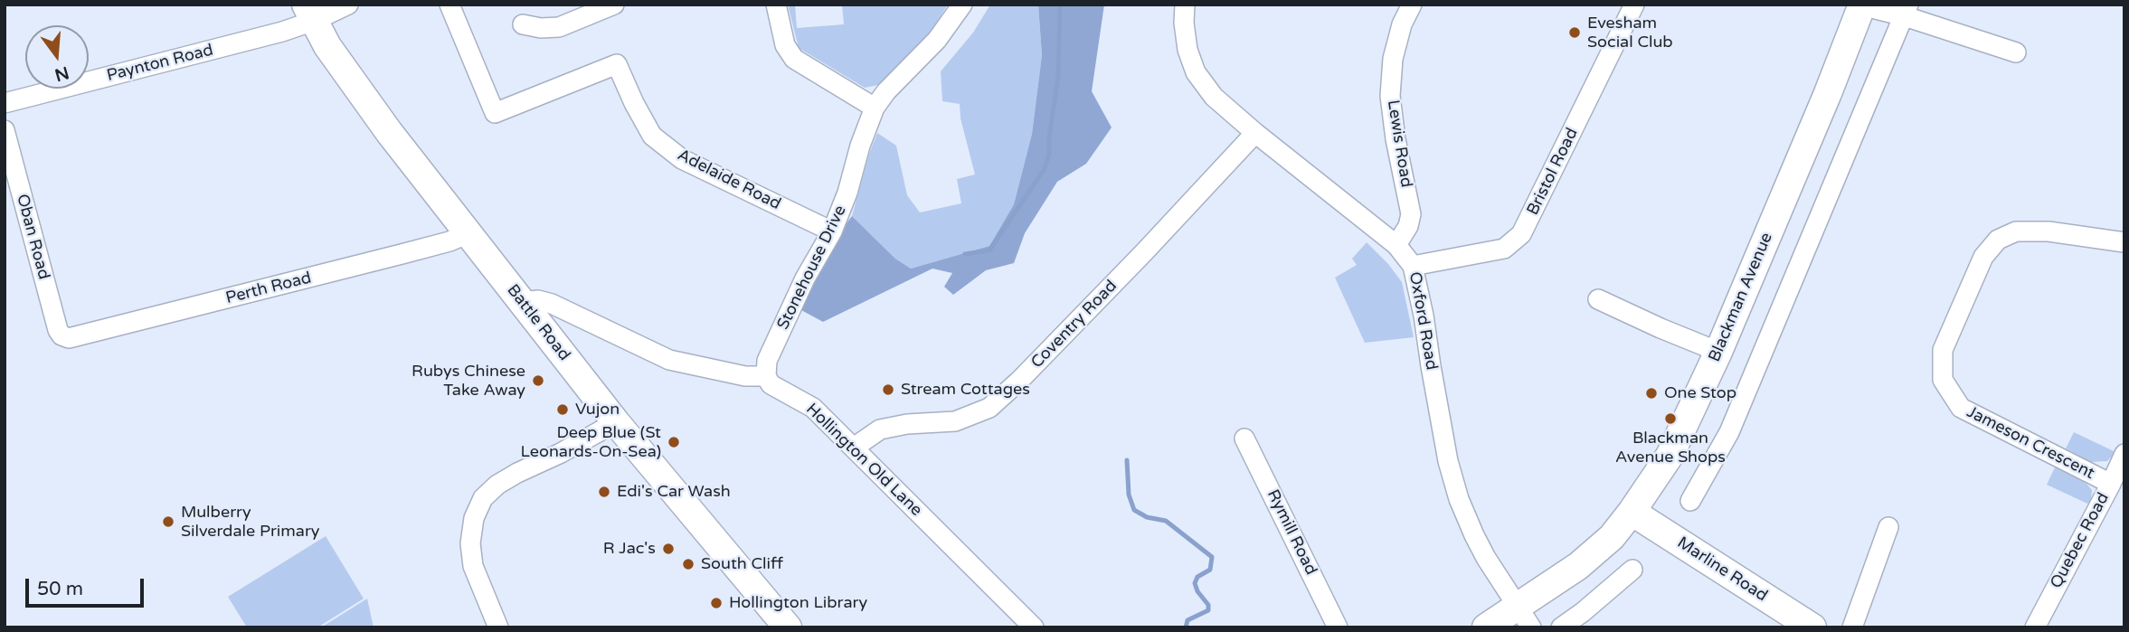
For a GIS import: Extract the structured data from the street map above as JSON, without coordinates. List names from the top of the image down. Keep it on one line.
{"streets":{"street":["Paynton Road","Lewis Road","Bristol Road","Adelaide Road","Oban Road","Stonehouse Drive","Perth Road","Blackman Avenue","Oxford Road","Battle Road","Coventry Road","Jameson Crescent","Hollington Old Lane","Rymill Road","Quebec Road","Marline Road"]},"crossings":[["Paynton Road","Battle Road"],["Lewis Road","Oxford Road"],["Bristol Road","Oxford Road"],["Adelaide Road","Stonehouse Drive"],["Oban Road","Perth Road"],["Stonehouse Drive","Hollington Old Lane"],["Perth Road","Battle Road"],["Blackman Avenue","Oxford Road"],["Blackman Avenue","Marline Road"],["Oxford Road","Coventry Road"],["Coventry Road","Hollington Old Lane"],["Jameson Crescent","Quebec Road"]],"places":["Evesham Social Club","Rubys Chinese Take Away","Stream Cottages","One Stop","Vujon","Blackman Avenue Shops","Deep Blue (St Leonards-On-Sea)","Edi's Car Wash","Mulberry Silverdale Primary","R Jac's","South Cliff","Hollington Library"],"scale_bar":"50 m","north":"bottom"}
